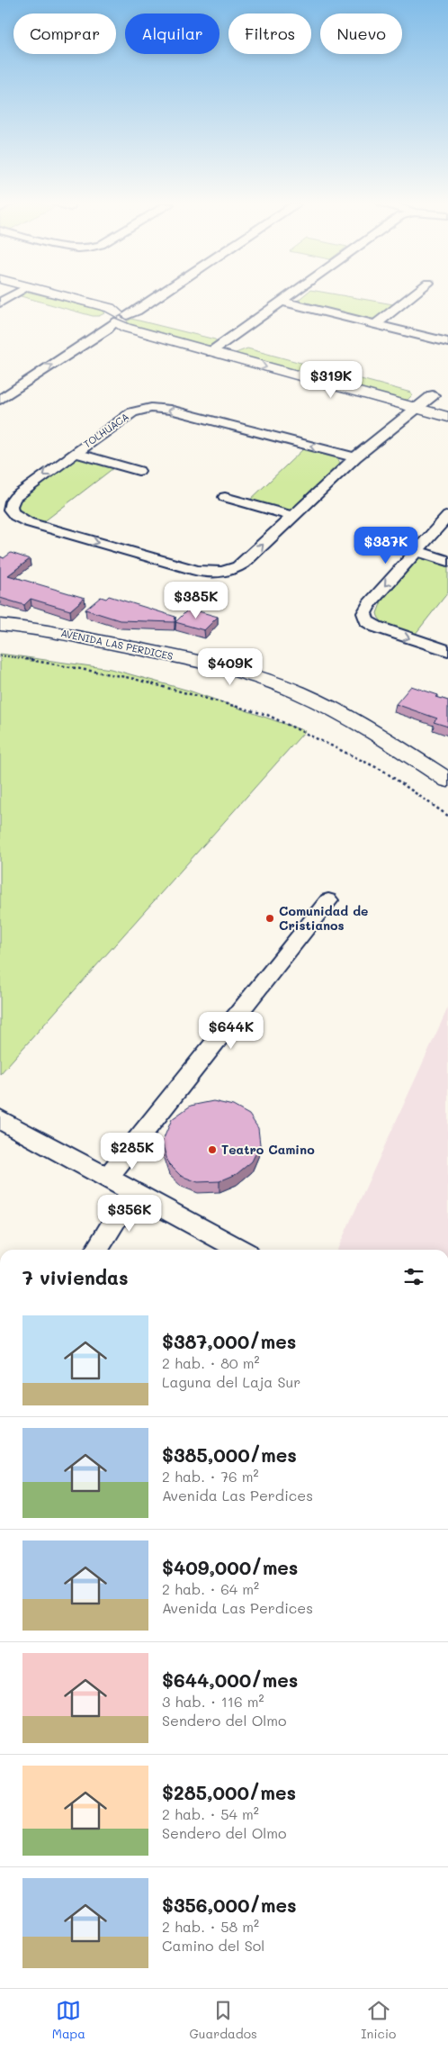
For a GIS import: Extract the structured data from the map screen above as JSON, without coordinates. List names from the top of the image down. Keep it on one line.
{"streets":{"street":["TOLHUACA","AVENIDA LAS PERDICES"]},"places":["Comunidad de Cristianos","Teatro Camino"],"page":{"chip":["Comprar","Alquilar","Filtros","Nuevo"],"price":["$319K","$387K","$385K","$409K","$644K","$285K","$356K"],"heading":"7 viviendas","list":[{"name":"$387,000/mes","note":"2 hab. · 80 m² · Laguna del Laja Sur"},{"name":"$385,000/mes","note":"2 hab. · 76 m² · Avenida Las Perdices"},{"name":"$409,000/mes","note":"2 hab. · 64 m² · Avenida Las Perdices"},{"name":"$644,000/mes","note":"3 hab. · 116 m² · Sendero del Olmo"},{"name":"$285,000/mes","note":"2 hab. · 54 m² · Sendero del Olmo"},{"name":"$356,000/mes","note":"2 hab. · 58 m² · Camino del Sol"}],"tabs":["Mapa","Guardados","Inicio"]}}
